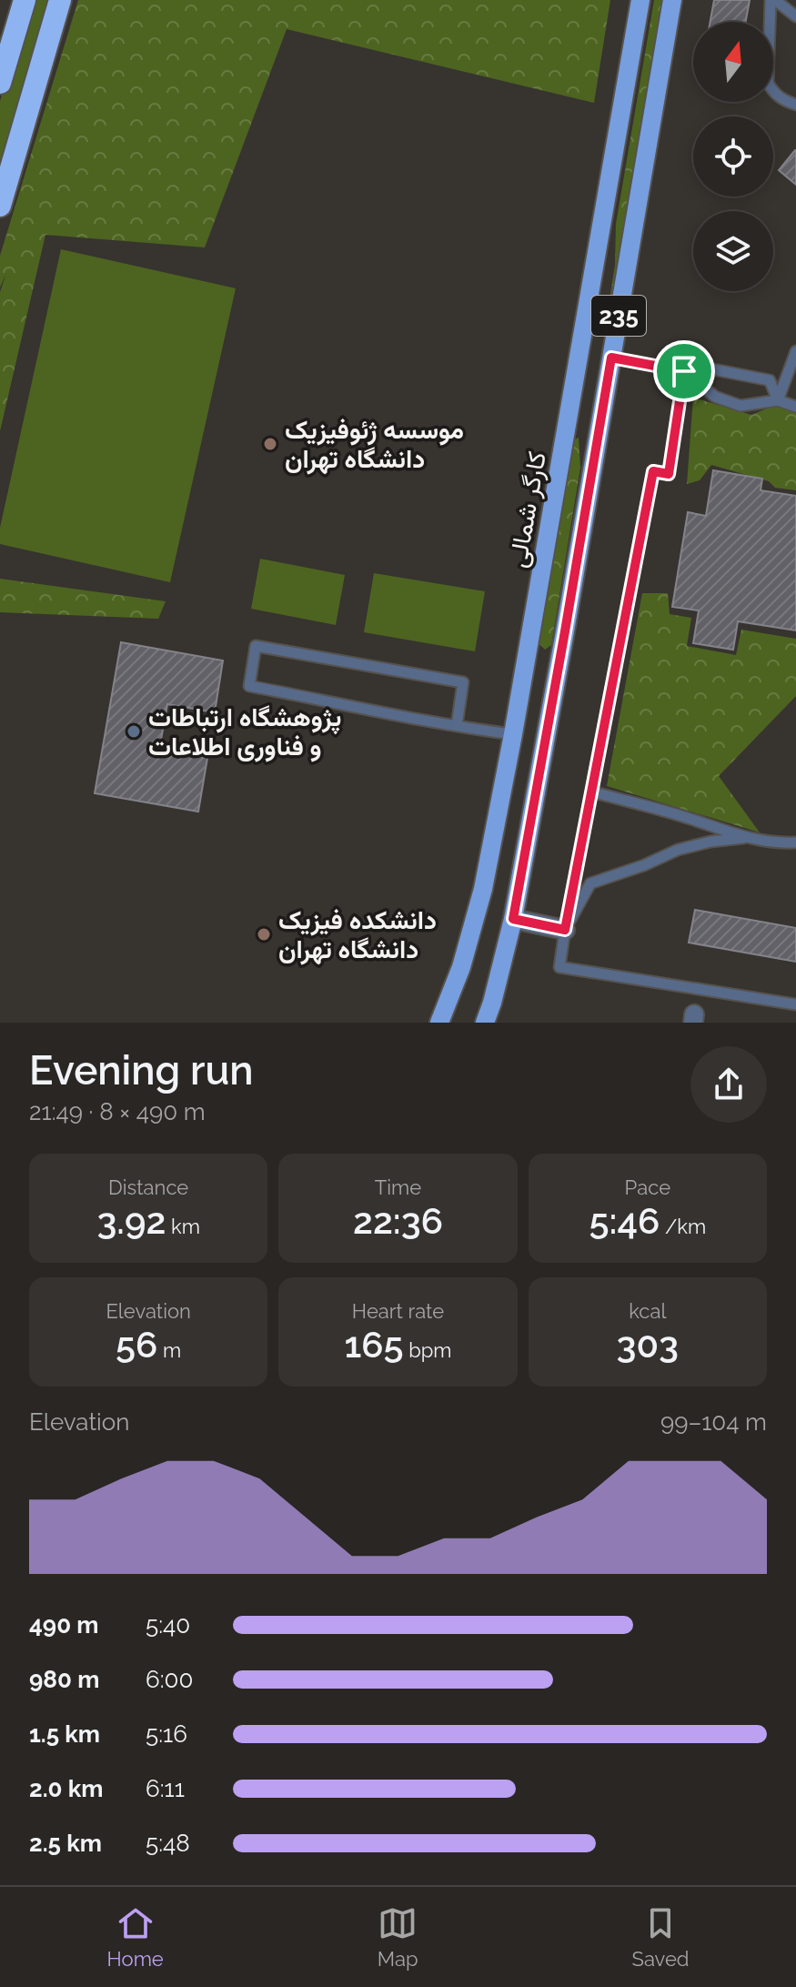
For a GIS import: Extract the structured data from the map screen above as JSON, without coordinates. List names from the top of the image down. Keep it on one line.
{"streets":{"main road":["235","کارگر شمالی"]},"places":["موسسه ژئوفیزیک دانشگاه تهران","پژوهشگاه ارتباطات و فناوری اطلاعات","دانشکده فیزیک دانشگاه تهران"],"north":"top","page":{"heading":["Evening run","21:49 · 8 × 490 m"],"stats":[["Distance","3.92 km"],["Time","22:36"],["Pace","5:46 /km"],["Elevation","56 m"],["Heart rate","165 bpm"],["kcal","303"]],"chart":["Elevation","99–104 m"],"list":[{"name":"490 m","note":"5:40"},{"name":"980 m","note":"6:00"},{"name":"1.5 km","note":"5:16"},{"name":"2.0 km","note":"6:11"},{"name":"2.5 km","note":"5:48"}],"tabs":["Home","Map","Saved"]}}
